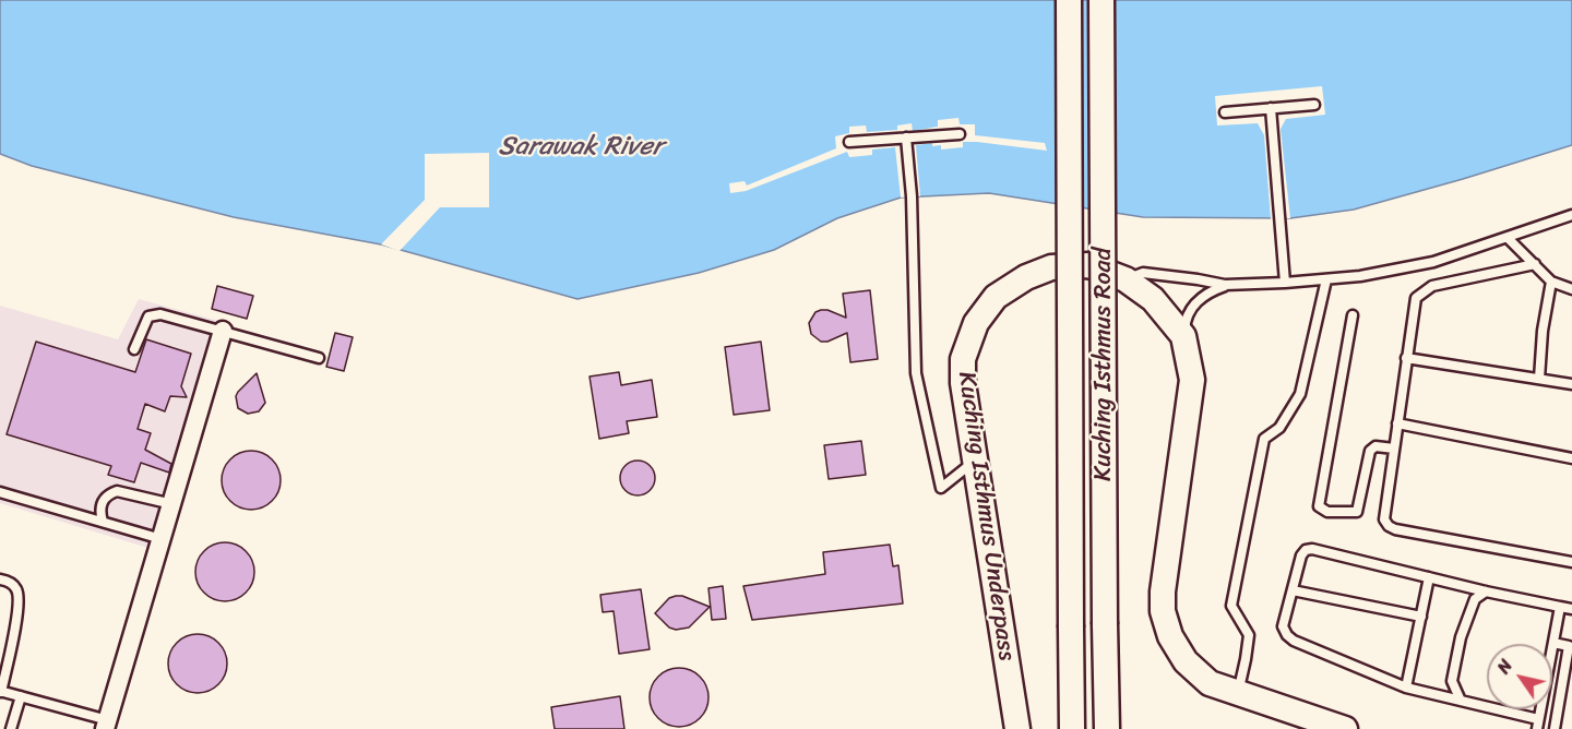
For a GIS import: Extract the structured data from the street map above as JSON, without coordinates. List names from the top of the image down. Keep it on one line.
{"streets":{"main road":["Kuching Isthmus Road","Kuching Isthmus Underpass"]},"water":["Sarawak River"],"north":"top left"}
